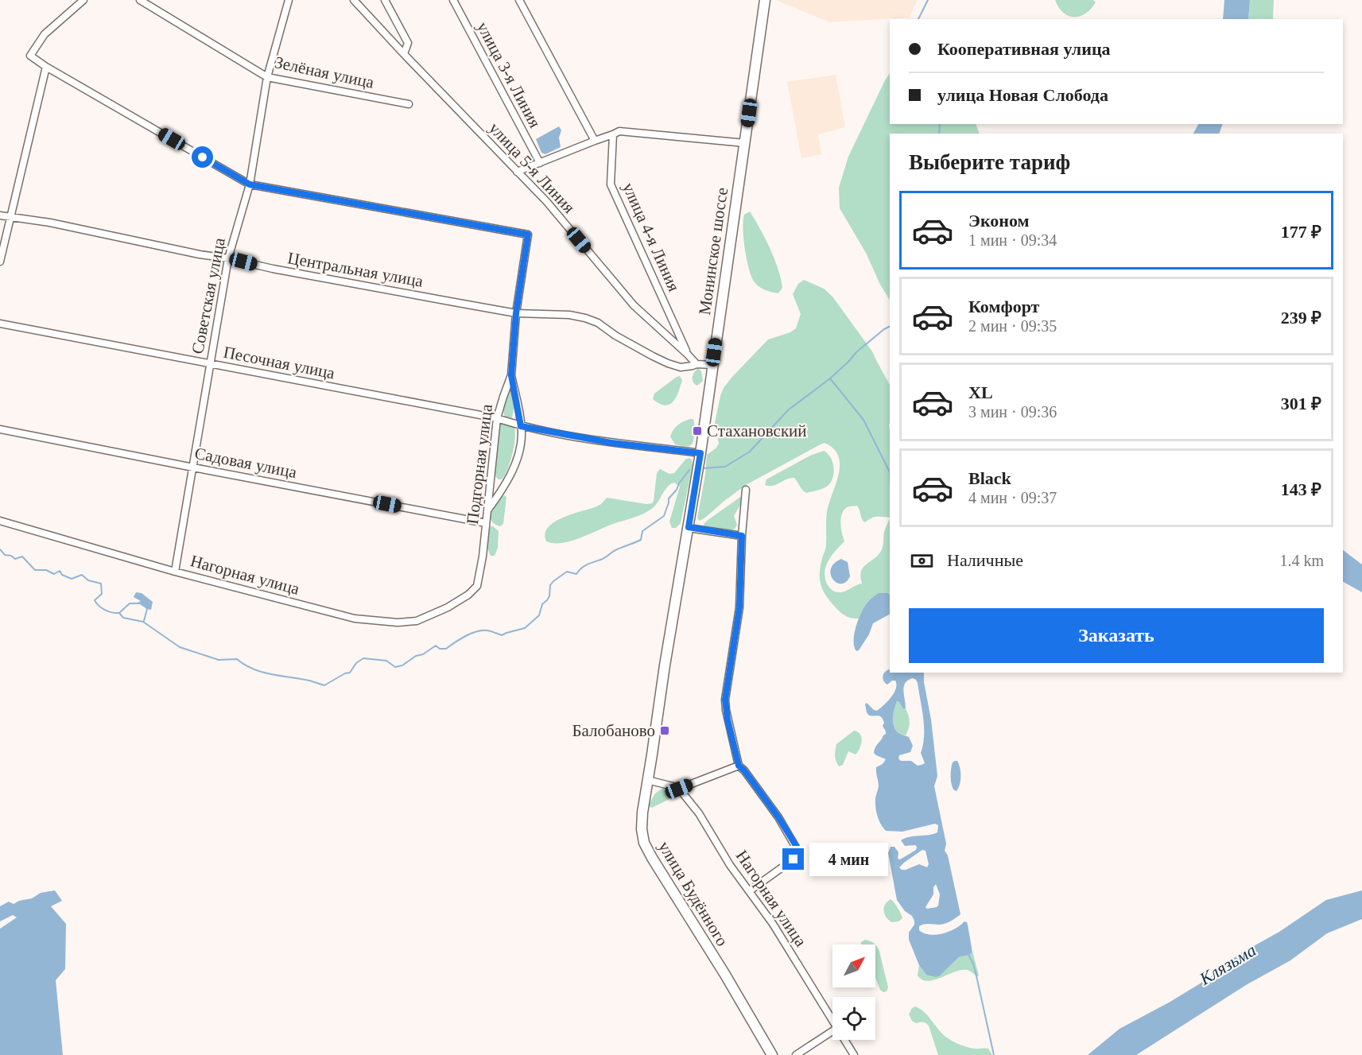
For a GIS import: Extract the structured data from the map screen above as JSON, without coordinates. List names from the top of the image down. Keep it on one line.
{"streets":{"main road":["Монинское шоссе","улица Будённого"],"street":["Зелёная улица","улица 3-я Линия","улица 5-я Линия","улица 4-я Линия","Центральная улица","Советская улица","Песочная улица","Садовая улица","Подгорная улица","Нагорная улица"]},"crossings":[["Зелёная улица","Советская улица"],["улица 5-я Линия","улица 4-я Линия"],["Монинское шоссе","Центральная улица"],["Монинское шоссе","улица Будённого"],["Центральная улица","Советская улица"],["Центральная улица","Подгорная улица"],["Советская улица","Песочная улица"],["Советская улица","Садовая улица"],["Советская улица","Подгорная улица"],["Советская улица","Нагорная улица"],["Песочная улица","Подгорная улица"],["Садовая улица","Подгорная улица"],["Подгорная улица","Нагорная улица"]],"water":["Клязьма"],"places":{"transit":["Стахановский","Балобаново"]},"north":"top right","page":{"banner":["Кооперативная улица","улица Новая Слобода"],"heading":"Выберите тариф","list":[{"name":"Эконом","note":"1 мин · 09:34","value":"177 ₽"},{"name":"Комфорт","note":"2 мин · 09:35","value":"239 ₽"},{"name":"XL","note":"3 мин · 09:36","value":"301 ₽"},{"name":"Black","note":"4 мин · 09:37","value":"143 ₽"}],"pay":["Наличные","1.4 km"],"buttons":"Заказать","bubble":"4 мин"}}
